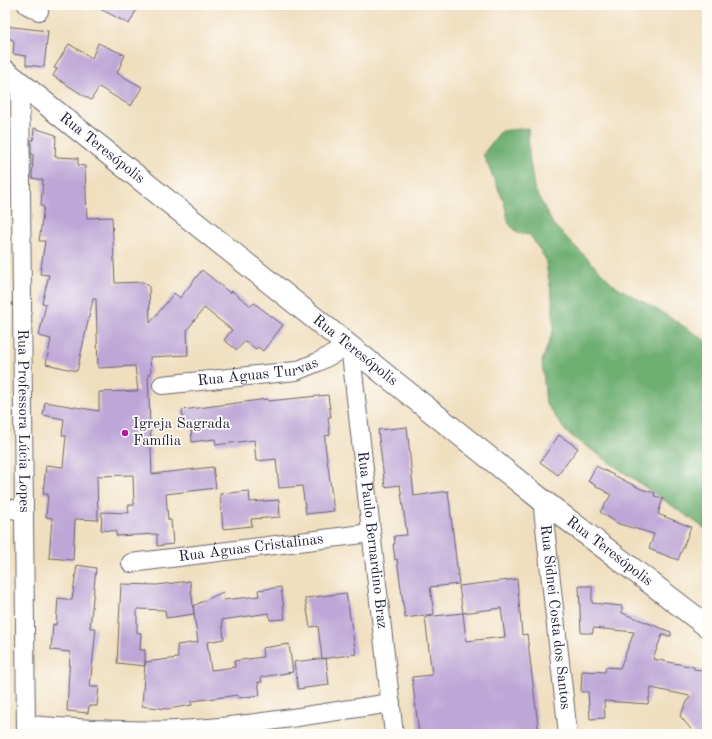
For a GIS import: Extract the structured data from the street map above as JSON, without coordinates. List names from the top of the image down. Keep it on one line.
{"streets":{"street":["Rua Teresópolis","Rua Águas Turvas","Rua Professora Lúcia Lopes","Rua Paulo Bernardino Braz","Rua Águas Cristalinas","Rua Sidnei Costa dos Santos"]},"crossings":[["Rua Teresópolis","Rua Águas Turvas"],["Rua Teresópolis","Rua Professora Lúcia Lopes"],["Rua Teresópolis","Rua Paulo Bernardino Braz"],["Rua Teresópolis","Rua Sidnei Costa dos Santos"],["Rua Águas Turvas","Rua Paulo Bernardino Braz"],["Rua Paulo Bernardino Braz","Rua Águas Cristalinas"]],"places":["Igreja Sagrada Família"]}
